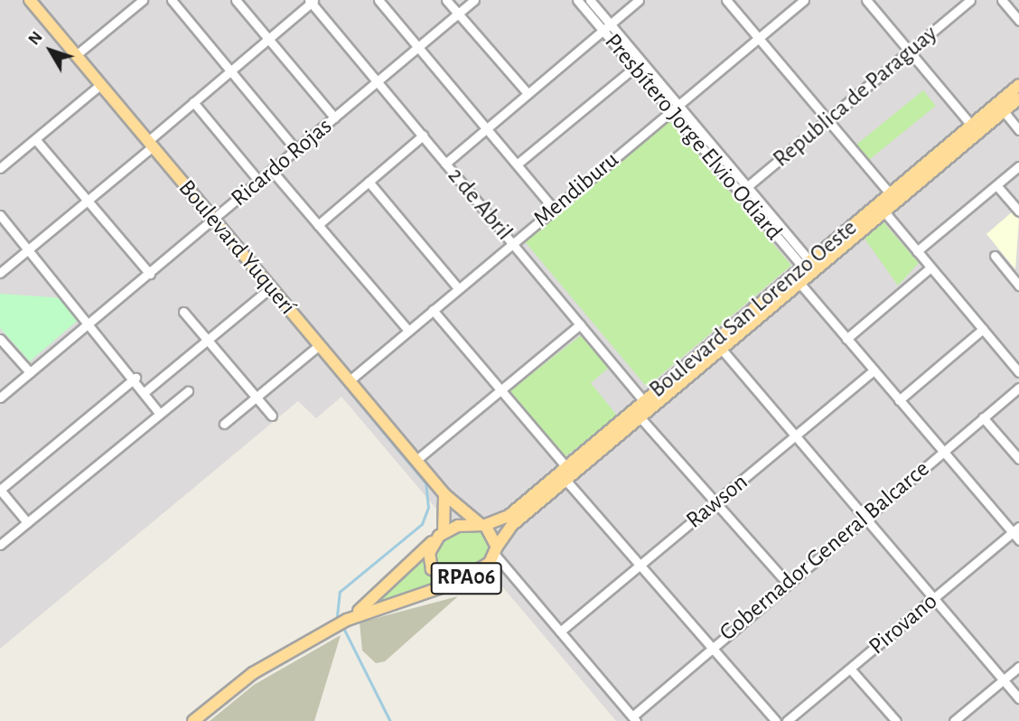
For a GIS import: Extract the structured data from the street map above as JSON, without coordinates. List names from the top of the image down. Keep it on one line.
{"streets":{"main road":["Boulevard Yuquerí","Boulevard San Lorenzo Oeste","RPA06"],"street":["Republica de Paraguay","Presbítero Jorge Elvio Odiard","Ricardo Rojas","Mendiburu","2 de Abril","Rawson","Gobernador General Balcarce","Pirovano"]},"crossings":[["Republica de Paraguay","Presbítero Jorge Elvio Odiard"],["Presbítero Jorge Elvio Odiard","Mendiburu"],["Presbítero Jorge Elvio Odiard","Boulevard San Lorenzo Oeste"],["Ricardo Rojas","2 de Abril"],["Ricardo Rojas","Boulevard Yuquerí"],["Mendiburu","2 de Abril"],["Mendiburu","Boulevard Yuquerí"],["2 de Abril","Boulevard San Lorenzo Oeste"],["Boulevard Yuquerí","Boulevard San Lorenzo Oeste"],["Boulevard Yuquerí","RPA06"],["Boulevard San Lorenzo Oeste","RPA06"]],"north":"top left"}
